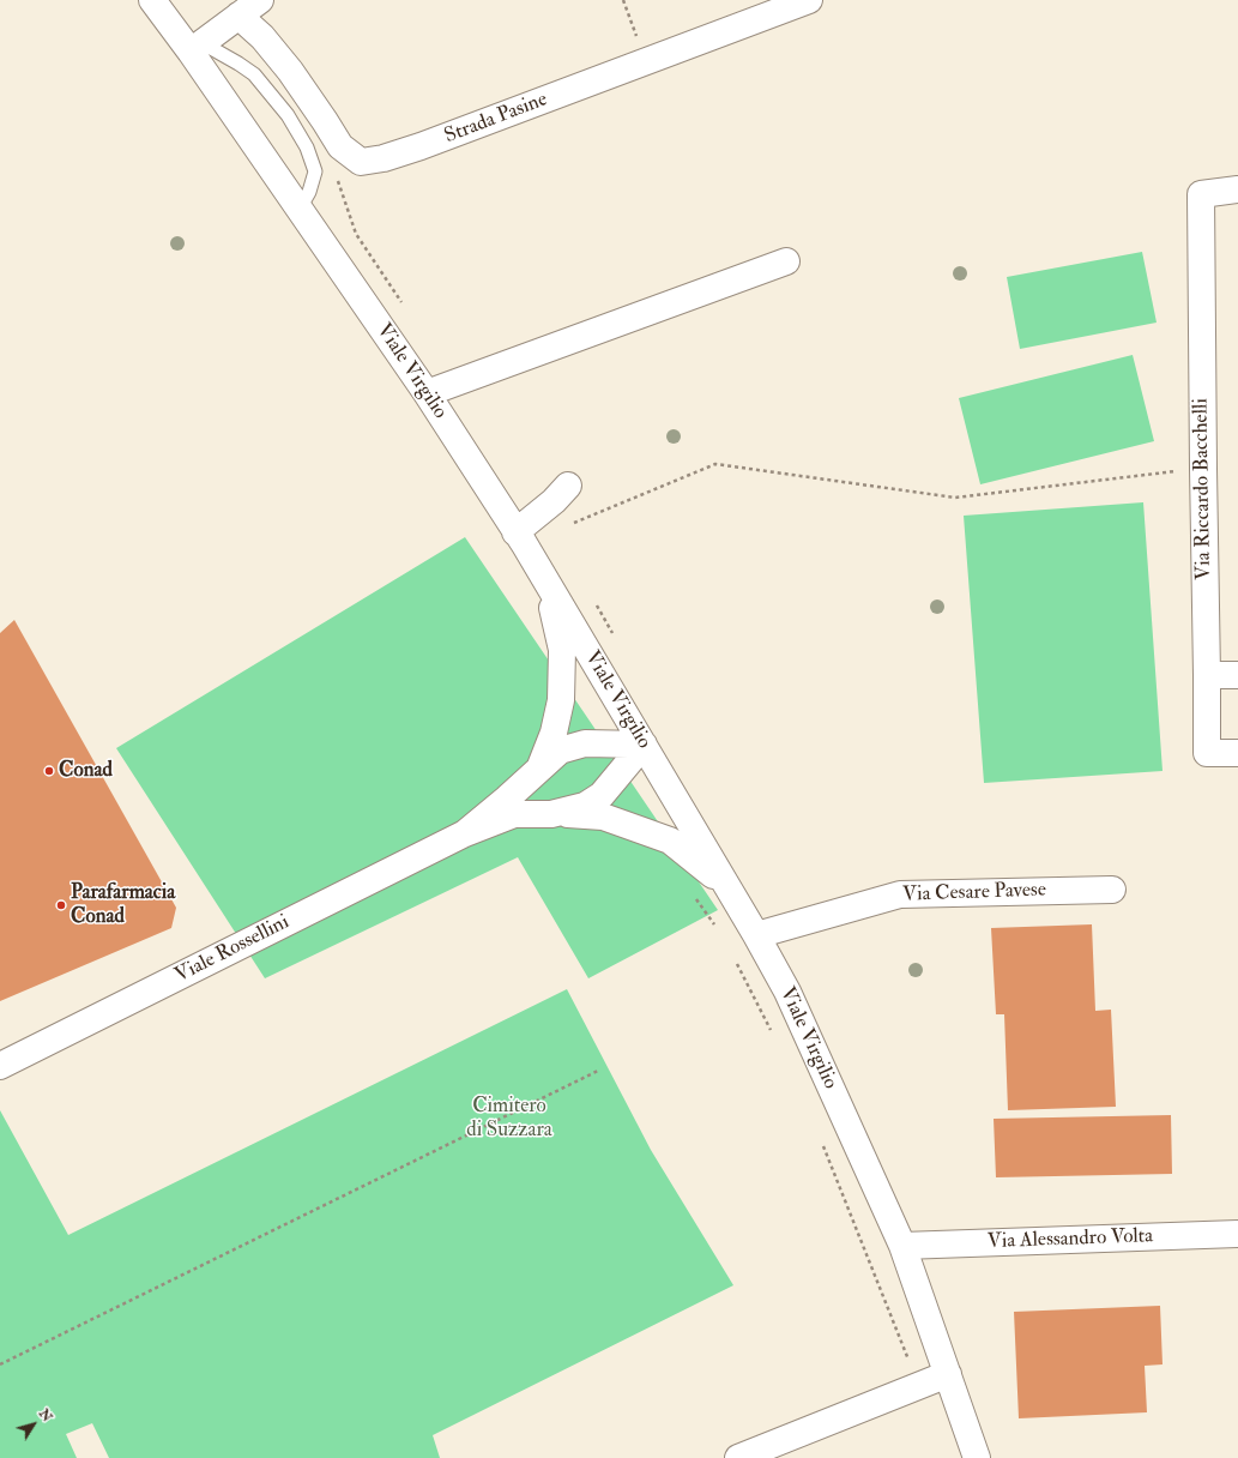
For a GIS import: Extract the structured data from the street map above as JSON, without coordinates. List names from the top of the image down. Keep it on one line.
{"streets":{"street":["Strada Pasine","Viale Virgilio","Via Riccardo Bacchelli","Via Cesare Pavese","Viale Rossellini","Via Alessandro Volta"]},"crossings":[["Viale Virgilio","Via Cesare Pavese"],["Viale Virgilio","Via Alessandro Volta"]],"parks":["Cimitero di Suzzara"],"places":["Conad","Parafarmacia Conad"],"north":"top right"}
